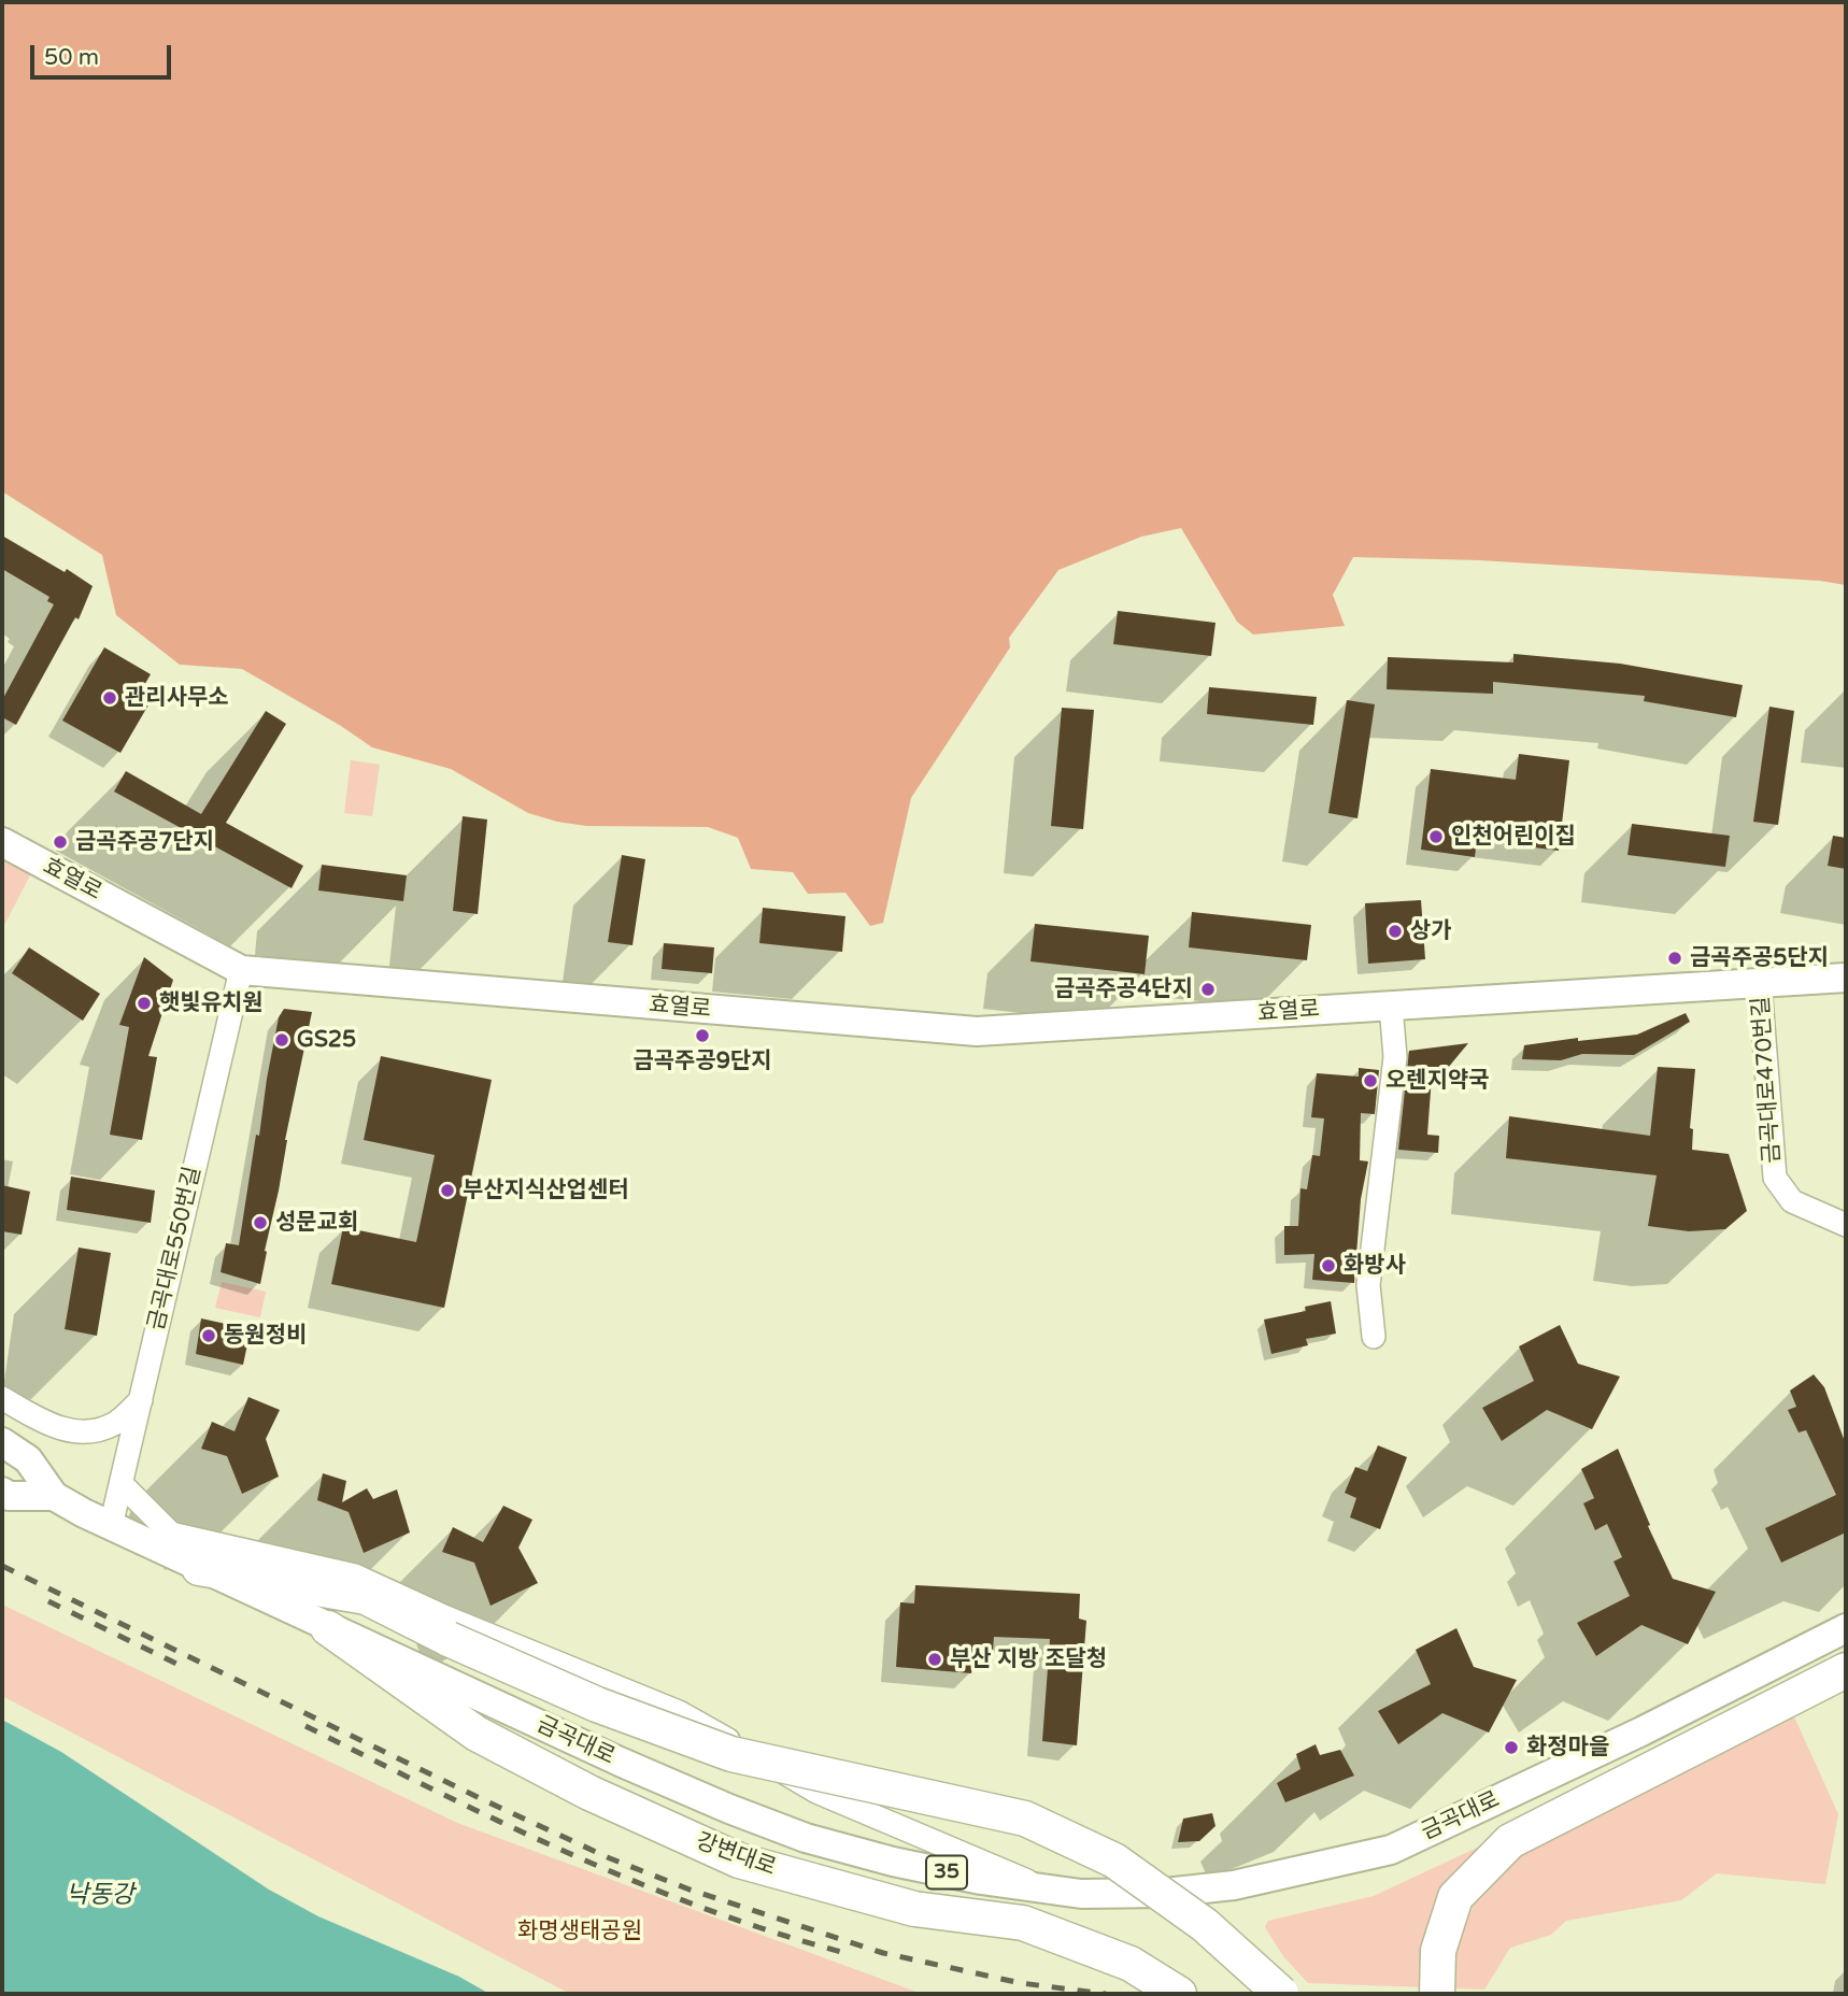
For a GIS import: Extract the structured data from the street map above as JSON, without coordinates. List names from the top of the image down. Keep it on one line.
{"streets":{"highway":["강변대로"],"main road":["효열로","금곡대로","35"],"street":["금곡대로470번길","금곡대로550번길"]},"crossings":[["효열로","금곡대로470번길"],["효열로","금곡대로550번길"],["금곡대로550번길","금곡대로"],["금곡대로","강변대로"]],"water":["낙동강"],"parks":["화명생태공원"],"places":["관리사무소","인천어린이집","금곡주공7단지","상가","금곡주공5단지","금곡주공4단지","햇빛유치원","금곡주공9단지","GS25","오렌지약국","부산지식산업센터","성문교회","화방사","동원정비","부산 지방 조달청","화정마을"],"scale_bar":"50 m"}
